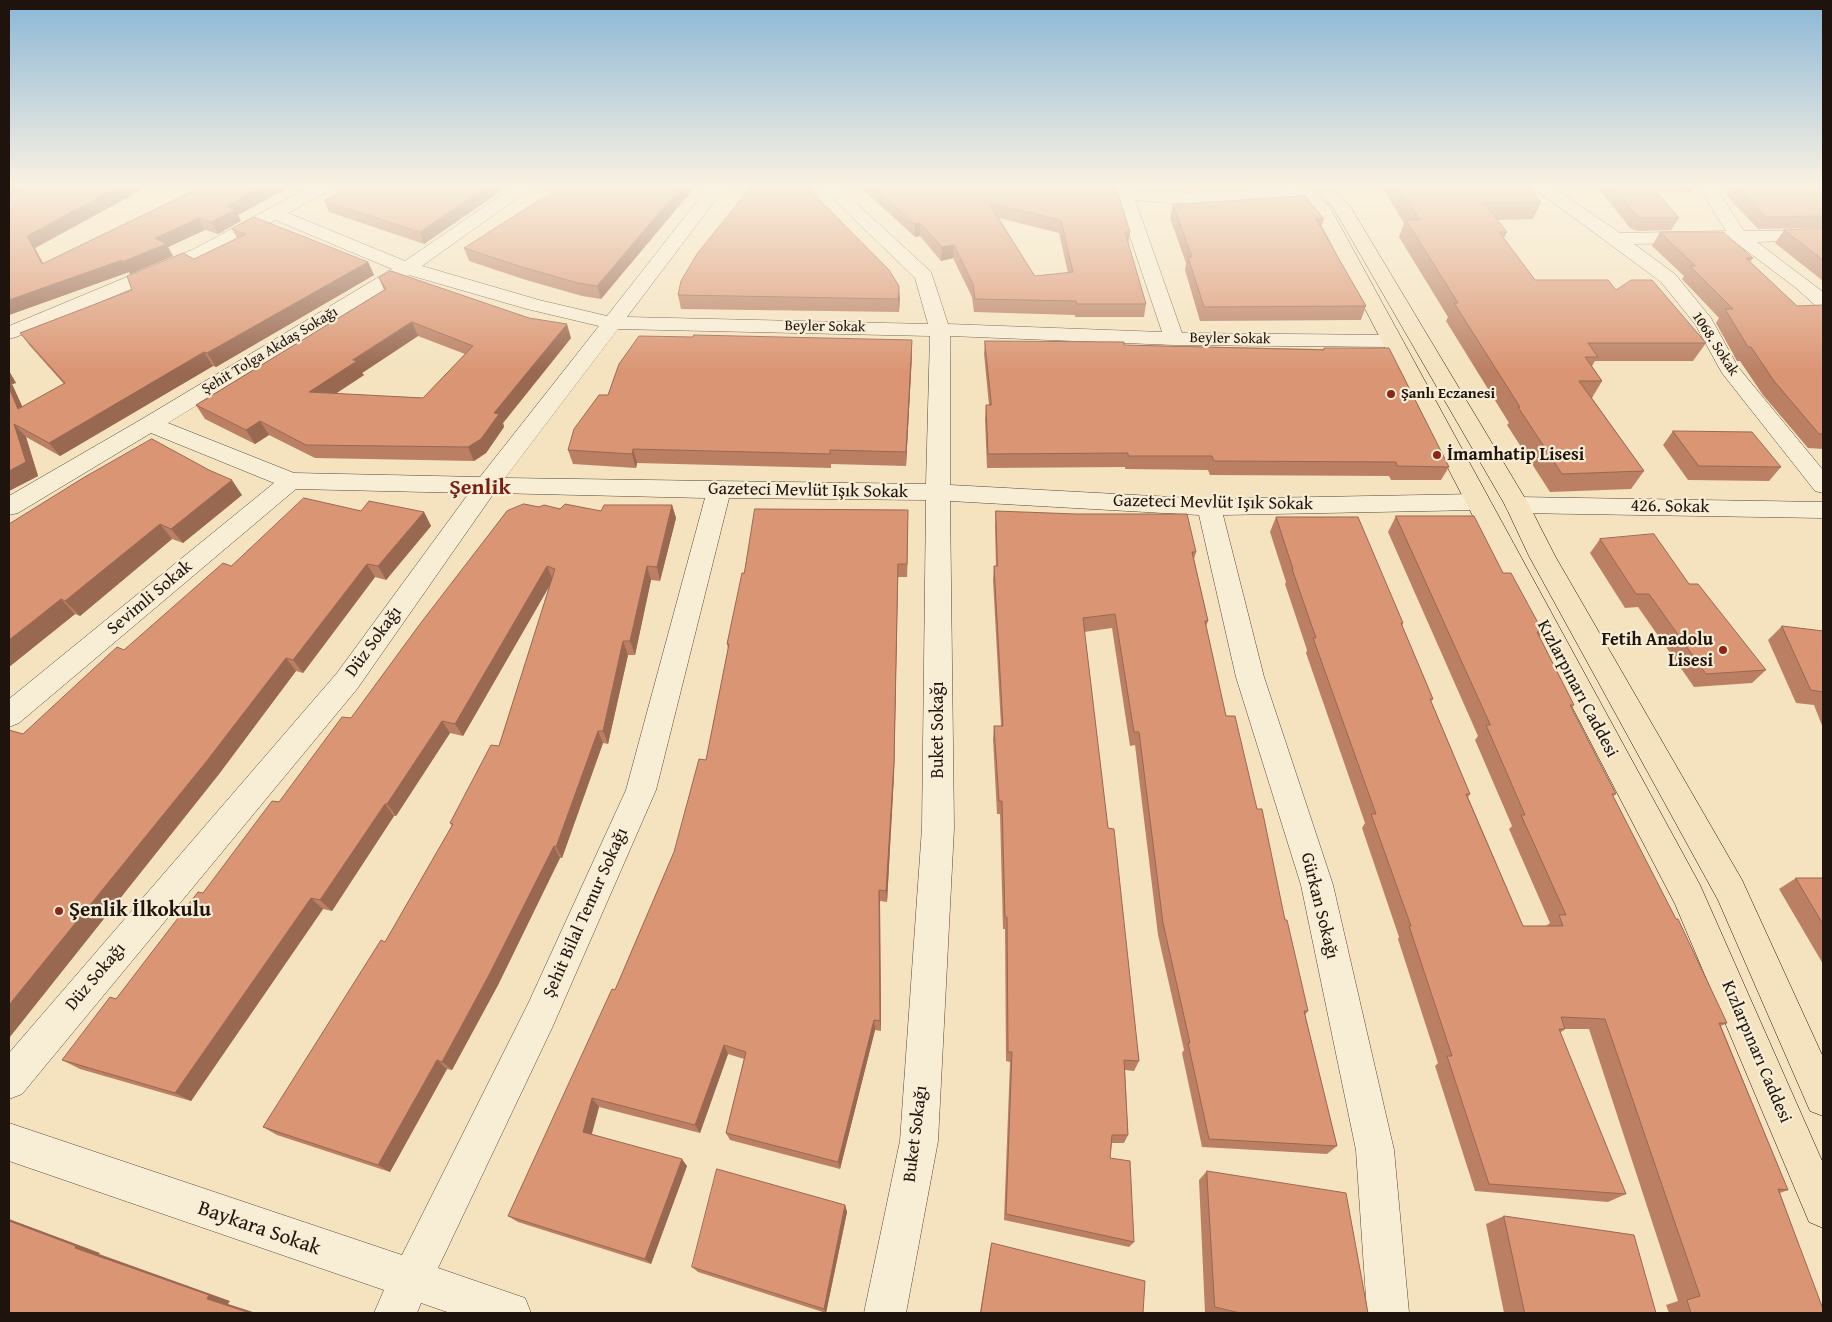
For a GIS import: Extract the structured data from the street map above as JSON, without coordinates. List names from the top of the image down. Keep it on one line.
{"streets":{"main road":["Kızlarpınarı Caddesi"],"street":["Beyler Sokak","1068. Sokak","Şehit Tolga Akdaş Sokağı","Gazeteci Mevlüt Işık Sokak","426. Sokak","Sevimli Sokak","Düz Sokağı","Buket Sokağı","Gürkan Sokağı","Şehit Bilal Temur Sokağı","Baykara Sokak"]},"crossings":[["Beyler Sokak","Şehit Tolga Akdaş Sokağı"],["Beyler Sokak","Düz Sokağı"],["Beyler Sokak","Kızlarpınarı Caddesi"],["Beyler Sokak","Buket Sokağı"],["Şehit Tolga Akdaş Sokağı","Gazeteci Mevlüt Işık Sokak"],["Gazeteci Mevlüt Işık Sokak","Sevimli Sokak"],["Gazeteci Mevlüt Işık Sokak","Düz Sokağı"],["Gazeteci Mevlüt Işık Sokak","Kızlarpınarı Caddesi"],["Gazeteci Mevlüt Işık Sokak","Buket Sokağı"],["Gazeteci Mevlüt Işık Sokak","Gürkan Sokağı"],["Gazeteci Mevlüt Işık Sokak","Şehit Bilal Temur Sokağı"],["426. Sokak","Kızlarpınarı Caddesi"],["Şehit Bilal Temur Sokağı","Baykara Sokak"]],"districts":["Şenlik"],"places":["Şanlı Eczanesi","İmamhatip Lisesi","Fetih Anadolu Lisesi","Şenlik İlkokulu"]}
